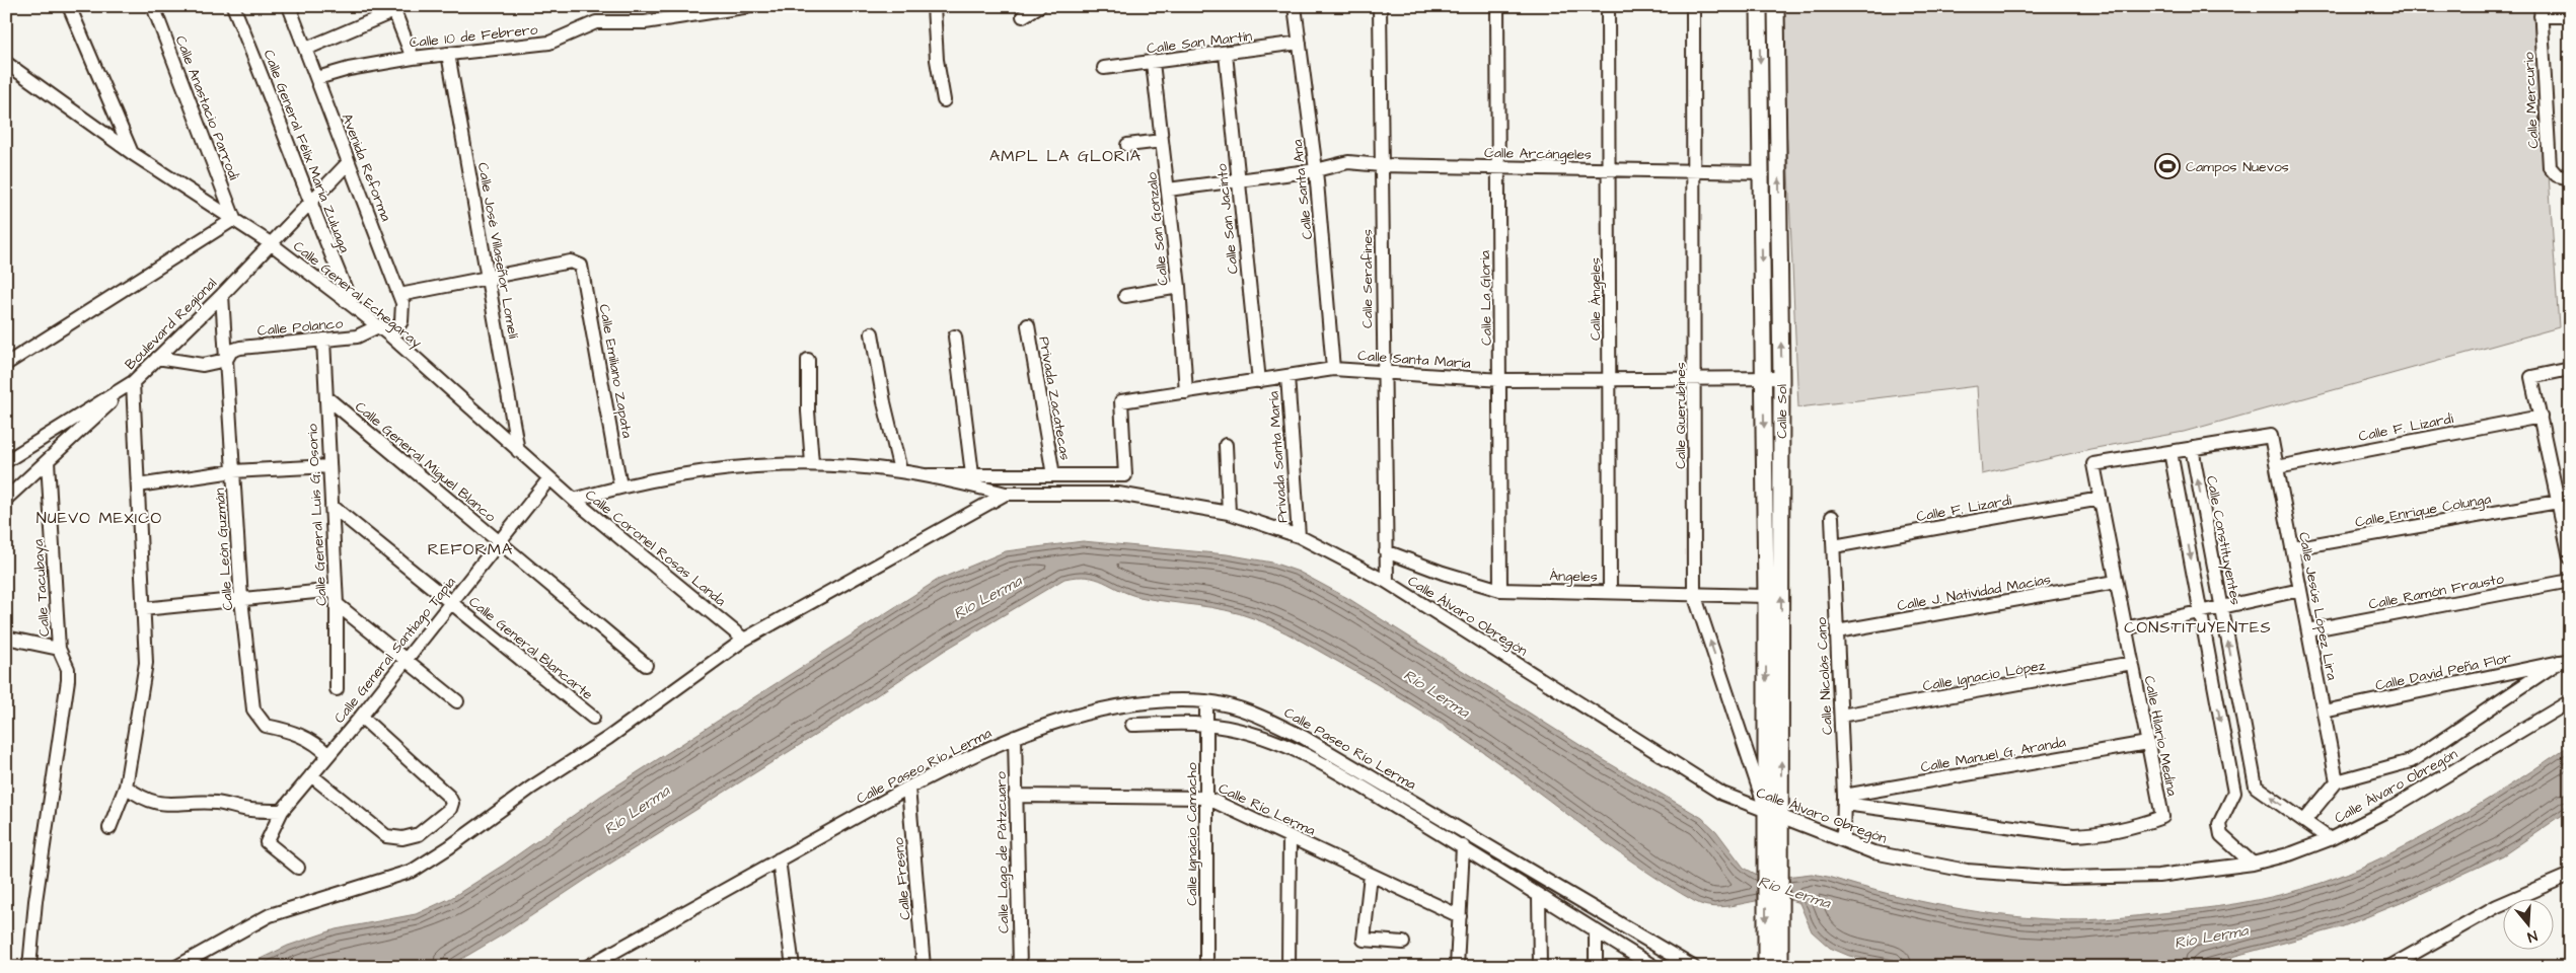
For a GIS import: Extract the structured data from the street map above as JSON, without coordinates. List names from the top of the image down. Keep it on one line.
{"streets":{"street":["Calle 10 de Febrero","Calle San Martín","Calle Mercurio","Calle Anastacio Parrodi","Calle General Félix María Zuluaga","Calle Arcángeles","Avenida Reforma","Calle Santa Ana","Calle San Jacinto","Calle San Gonzalo","Calle José Villaseñor Lomelí","Calle Serafines","Calle General Echegaray","Calle La Gloria","Calle Ángeles","Boulevard Regional","Calle Polanco","Calle Santa María","Calle Emiliano Zapata","Privada Zacatecas","Calle Sol","Calle Querubines","Calle F. Lizardi","Privada Santa María","Calle General Miguel Blanco","Calle Enrique Colunga","Calle General Luis G. Osorio","Calle Constituyentes","Calle Coronel Rosas Landa","Calle León Guzmán","Ángeles","Calle Tacubaya","Calle Ramón Frausto","Calle J. Natividad Macías","Calle Jesús López Lira","Calle Álvaro Obregón","Calle General Blancarte","Calle General Santiago Tapia","Calle David Peña Flor","Calle Ignacio López","Calle Nicolás Cano","Calle Hilario Medina","Calle Paseo Río Lerma","Calle Manuel G. Aranda","Calle Río Lerma","Calle Ignacio Camacho","Calle Lago de Pátzcuaro","Calle Fresno"]},"crossings":[["Calle 10 de Febrero","Avenida Reforma"],["Calle 10 de Febrero","Calle José Villaseñor Lomelí"],["Calle San Martín","Calle Santa Ana"],["Calle San Martín","Calle San Jacinto"],["Calle San Martín","Calle San Gonzalo"],["Calle Anastacio Parrodi","Calle General Echegaray"],["Calle General Félix María Zuluaga","Calle General Echegaray"],["Calle General Félix María Zuluaga","Boulevard Regional"],["Calle Arcángeles","Calle Santa Ana"],["Calle Arcángeles","Calle San Jacinto"],["Calle Arcángeles","Calle San Gonzalo"],["Calle Arcángeles","Calle Serafines"],["Calle Arcángeles","Calle La Gloria"],["Calle Arcángeles","Calle Ángeles"],["Calle Arcángeles","Calle Sol"],["Calle Arcángeles","Calle Querubines"],["Avenida Reforma","Calle General Echegaray"],["Avenida Reforma","Boulevard Regional"],["Calle Santa Ana","Calle Santa María"],["Calle San Jacinto","Calle Santa María"],["Calle San Gonzalo","Calle Santa María"],["Calle José Villaseñor Lomelí","Calle General Echegaray"],["Calle José Villaseñor Lomelí","Calle Emiliano Zapata"],["Calle Serafines","Calle Santa María"],["Calle Serafines","Ángeles"],["Calle Serafines","Calle Álvaro Obregón"],["Calle General Echegaray","Boulevard Regional"],["Calle General Echegaray","Calle Polanco"],["Calle General Echegaray","Calle Coronel Rosas Landa"],["Calle General Echegaray","Calle General Santiago Tapia"],["Calle La Gloria","Calle Santa María"],["Calle La Gloria","Ángeles"],["Calle Ángeles","Calle Santa María"],["Calle Ángeles","Ángeles"],["Boulevard Regional","Calle León Guzmán"],["Boulevard Regional","Calle Tacubaya"],["Calle Polanco","Calle General Luis G. Osorio"],["Calle Polanco","Calle León Guzmán"],["Calle Santa María","Privada Zacatecas"],["Calle Santa María","Calle Sol"],["Calle Santa María","Calle Querubines"],["Calle Santa María","Privada Santa María"],["Calle Sol","Calle Querubines"],["Calle Sol","Ángeles"],["Calle Sol","Calle Álvaro Obregón"],["Calle Querubines","Ángeles"],["Calle Querubines","Calle Álvaro Obregón"],["Calle F. Lizardi","Calle Jesús López Lira"],["Calle F. Lizardi","Calle Nicolás Cano"],["Calle F. Lizardi","Calle Hilario Medina"],["Privada Santa María","Calle Álvaro Obregón"],["Calle General Miguel Blanco","Calle General Luis G. Osorio"],["Calle General Miguel Blanco","Calle General Santiago Tapia"],["Calle Enrique Colunga","Calle Jesús López Lira"],["Calle General Luis G. Osorio","Calle General Blancarte"],["Calle Constituyentes","Calle Jesús López Lira"],["Calle Coronel Rosas Landa","Calle General Santiago Tapia"],["Calle León Guzmán","Calle General Santiago Tapia"],["Calle Ramón Frausto","Calle Jesús López Lira"],["Calle J. Natividad Macías","Calle Nicolás Cano"],["Calle J. Natividad Macías","Calle Hilario Medina"],["Calle Jesús López Lira","Calle David Peña Flor"],["Calle Álvaro Obregón","Calle Nicolás Cano"],["Calle General Blancarte","Calle General Santiago Tapia"],["Calle Ignacio López","Calle Nicolás Cano"],["Calle Ignacio López","Calle Hilario Medina"],["Calle Nicolás Cano","Calle Hilario Medina"],["Calle Nicolás Cano","Calle Manuel G. Aranda"],["Calle Hilario Medina","Calle Manuel G. Aranda"],["Calle Paseo Río Lerma","Calle Ignacio Camacho"],["Calle Paseo Río Lerma","Calle Lago de Pátzcuaro"],["Calle Paseo Río Lerma","Calle Fresno"],["Calle Río Lerma","Calle Ignacio Camacho"],["Calle Río Lerma","Calle Lago de Pátzcuaro"]],"districts":["AMPL LA GLORIA","NUEVO MEXICO","REFORMA","CONSTITUYENTES"],"water":["Río Lerma"],"places":{"sports":["Campos Nuevos"]},"north":"bottom"}
